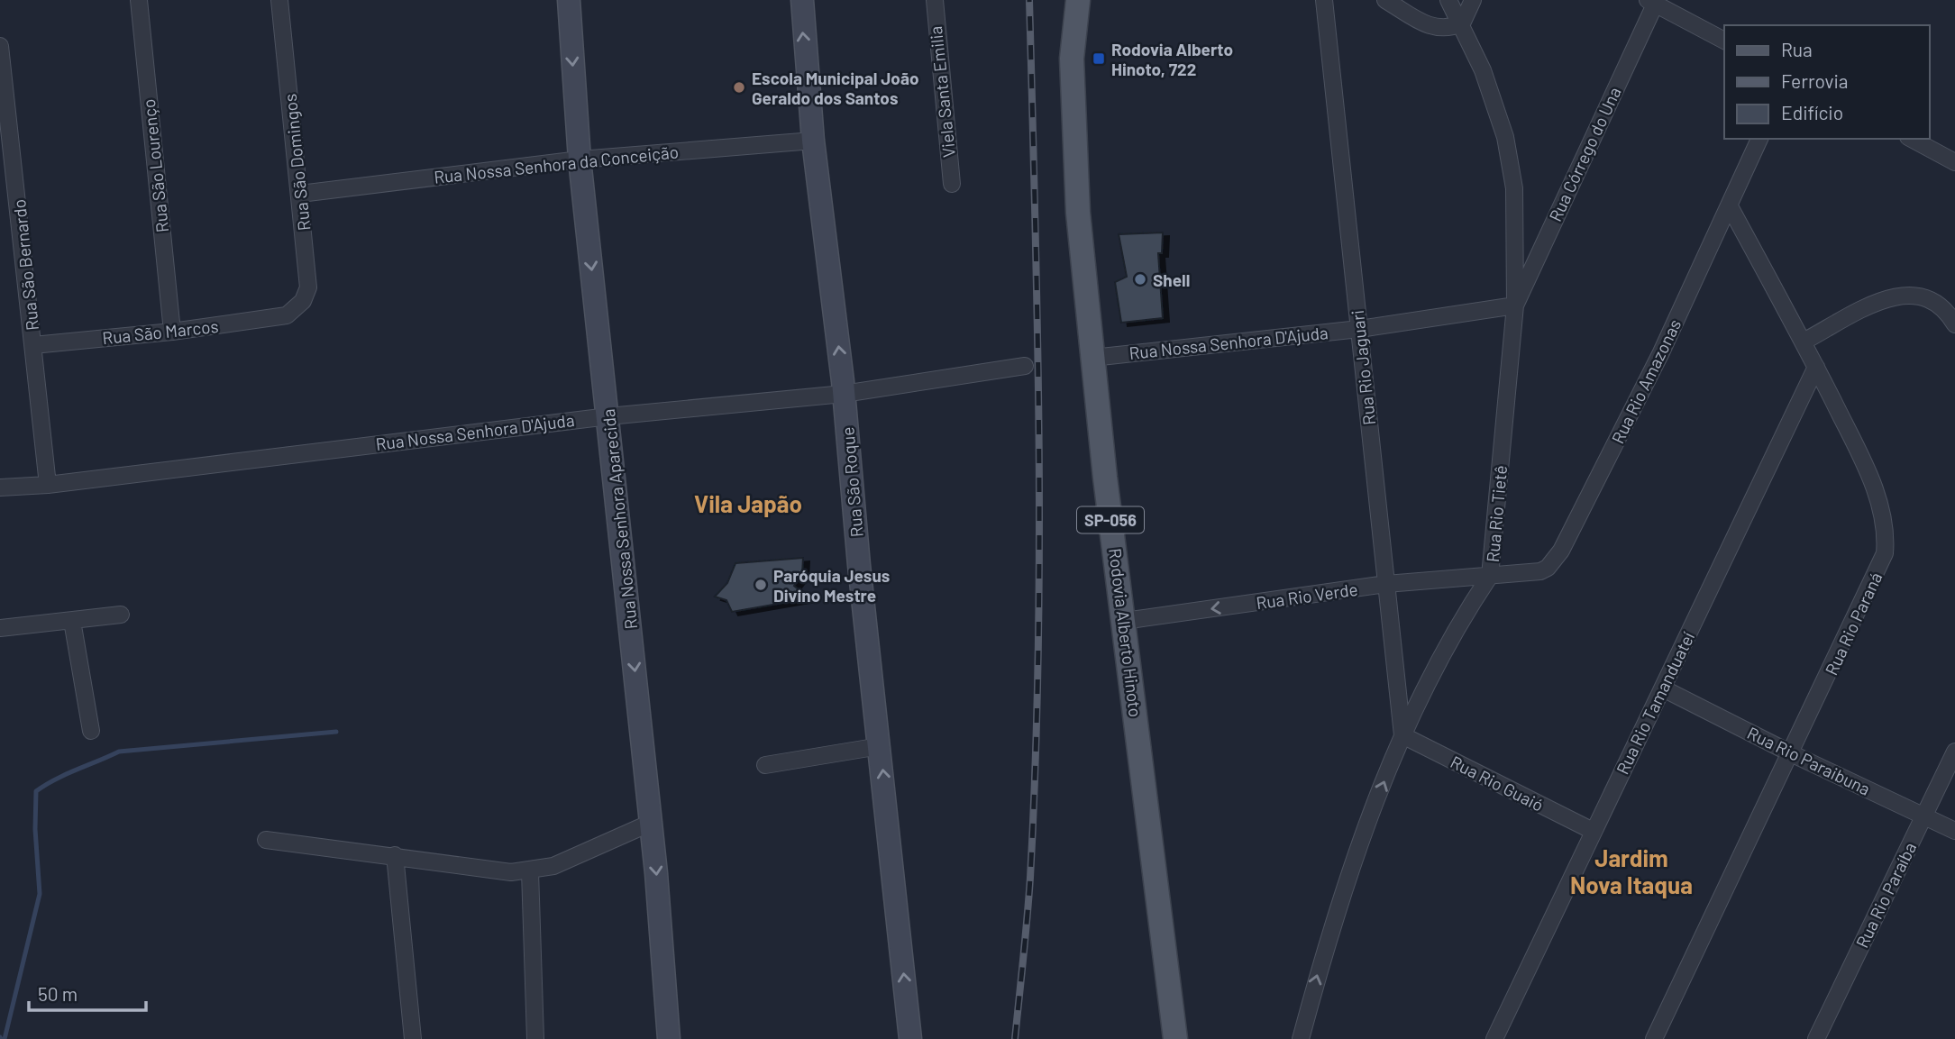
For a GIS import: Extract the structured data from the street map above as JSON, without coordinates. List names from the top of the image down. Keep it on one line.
{"streets":{"main road":["SP-056","Rodovia Alberto Hinoto"],"street":["Viela Santa Emilia","Rua Córrego do Una","Rua São Domingos","Rua Nossa Senhora da Conceição","Rua São Lourenço","Rua São Bernardo","Rua São Marcos","Rua Nossa Senhora D'Ajuda","Rua Rio Jaguari","Rua Rio Amazonas","Rua São Roque","Rua Rio Tietê","Rua Nossa Senhora Aparecida","Rua Rio Verde","Rua Rio Paraná","Rua Rio Tamanduateí","Rua Rio Paraibuna","Rua Rio Guaió","Rua Rio Paraíba"]},"crossings":[["Rua Córrego do Una","Rua Nossa Senhora D'Ajuda"],["Rua Córrego do Una","Rua Rio Tietê"],["Rua São Domingos","Rua Nossa Senhora da Conceição"],["Rua São Domingos","Rua São Marcos"],["Rua Nossa Senhora da Conceição","Rua São Roque"],["Rua Nossa Senhora da Conceição","Rua Nossa Senhora Aparecida"],["Rua São Lourenço","Rua São Marcos"],["Rua São Bernardo","Rua São Marcos"],["Rua São Bernardo","Rua Nossa Senhora D'Ajuda"],["Rua Nossa Senhora D'Ajuda","Rua Rio Jaguari"],["Rua Nossa Senhora D'Ajuda","Rua São Roque"],["Rua Nossa Senhora D'Ajuda","Rua Rio Tietê"],["Rua Nossa Senhora D'Ajuda","Rua Nossa Senhora Aparecida"],["Rua Nossa Senhora D'Ajuda","Rodovia Alberto Hinoto"],["Rua Rio Jaguari","Rua Rio Tietê"],["Rua Rio Jaguari","Rua Rio Verde"],["Rua Rio Jaguari","Rua Rio Guaió"],["Rua Rio Amazonas","Rua Rio Tietê"],["Rua Rio Amazonas","Rua Rio Verde"],["Rua Rio Amazonas","Rua Rio Paraná"],["Rua Rio Tietê","Rua Rio Verde"],["Rua Rio Tietê","Rua Rio Guaió"],["Rua Rio Verde","Rodovia Alberto Hinoto"],["Rua Rio Paraná","Rua Rio Tamanduateí"],["Rua Rio Paraná","Rua Rio Paraibuna"],["Rua Rio Tamanduateí","Rua Rio Paraibuna"],["Rua Rio Tamanduateí","Rua Rio Guaió"],["Rua Rio Paraibuna","Rua Rio Paraíba"]],"one_way":["Rua São Roque","Rua Nossa Senhora Aparecida","Rua Rio Verde"],"districts":["Vila Japão","Jardim Nova Itaqua"],"places":{"transit":["Rodovia Alberto Hinoto, 722"],"other":["Escola Municipal João Geraldo dos Santos","Shell","Paróquia Jesus Divino Mestre"]},"legend":["Rua","Ferrovia","Edifício"],"scale_bar":"50 m"}
